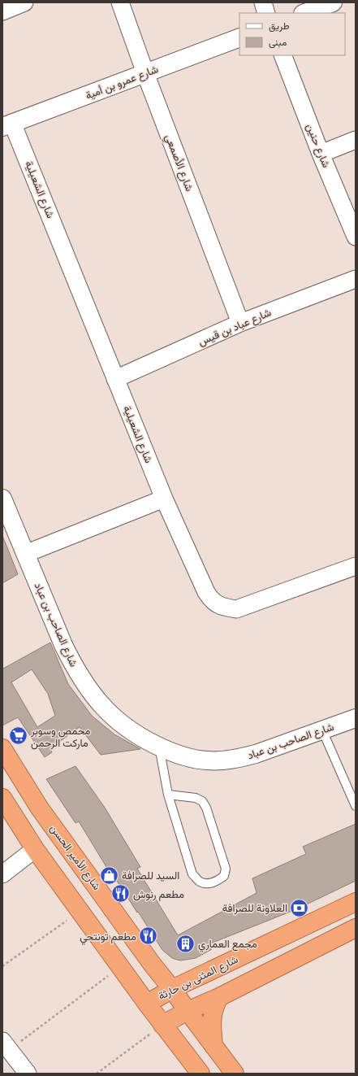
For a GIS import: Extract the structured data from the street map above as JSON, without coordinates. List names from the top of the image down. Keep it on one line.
{"streets":{"highway":["شارع الأمير الحسن","شارع المثنى بن حارثة"],"street":["شارع عمرو بن أمية","شارع حنين","شارع الأصمعي","شارع الشعيلية","شارع عباد بن قيس","شارع الصاحب بن عباد"]},"crossings":[["شارع عمرو بن أمية","شارع الأصمعي"],["شارع عمرو بن أمية","شارع الشعيلية"],["شارع الأصمعي","شارع عباد بن قيس"],["شارع الشعيلية","شارع عباد بن قيس"],["شارع الأمير الحسن","شارع المثنى بن حارثة"]],"places":{"supermarket":["محمص وسوبر ماركت الرحمن"],"shop":["السيد للصرافة"],"restaurant":["مطعم رنوش","مطعم تونتحي"],"bank":["العلاونة للصرافة"],"building":["مجمع العماري"]},"legend":["طريق","مبنى"]}
